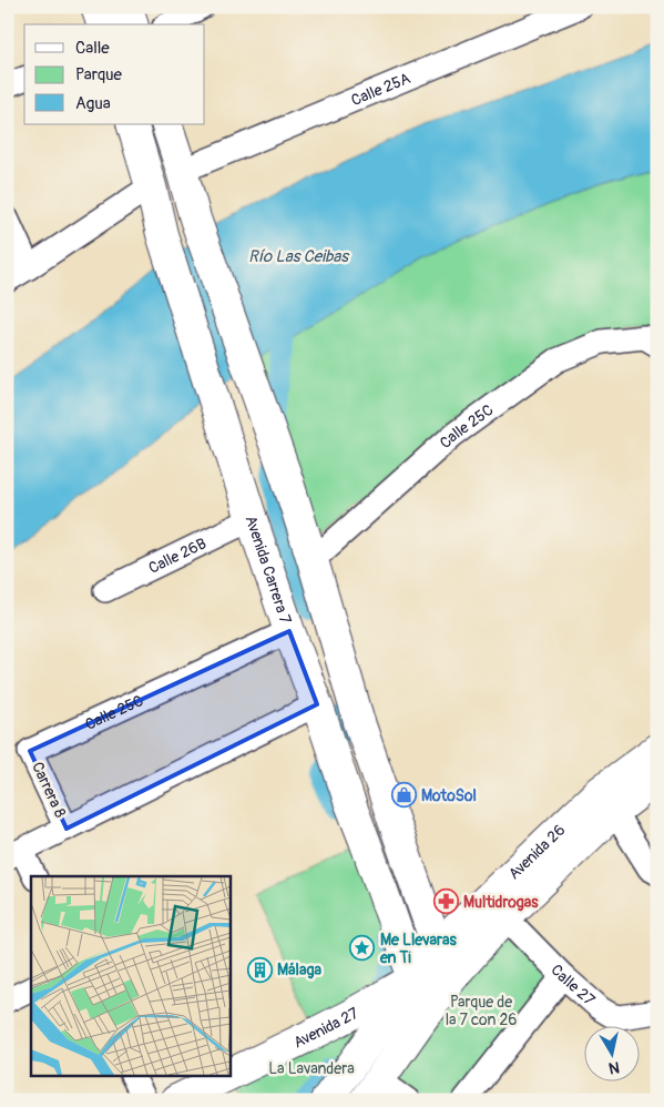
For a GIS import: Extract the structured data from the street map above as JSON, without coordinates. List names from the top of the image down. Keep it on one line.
{"streets":{"main road":["Avenida Carrera 7","Avenida 26","Avenida 27"],"street":["Calle 25A","Calle 25C","Calle 26B","Carrera 8","Calle 27"]},"crossings":[["Calle 25C","Avenida Carrera 7"],["Calle 25C","Carrera 8"],["Calle 26B","Avenida Carrera 7"],["Avenida Carrera 7","Avenida 26"],["Avenida Carrera 7","Avenida 27"],["Avenida 26","Calle 27"],["Avenida 26","Avenida 27"]],"water":["Río Las Ceibas"],"parks":["Parque de la 7 con 26","La Lavandera"],"places":{"shop":["MotoSol"],"pharmacy":["Multidrogas"],"place":["Me Llevaras en Ti"],"building":["Málaga"]},"legend":["Calle","Parque","Agua"],"north":"bottom"}
